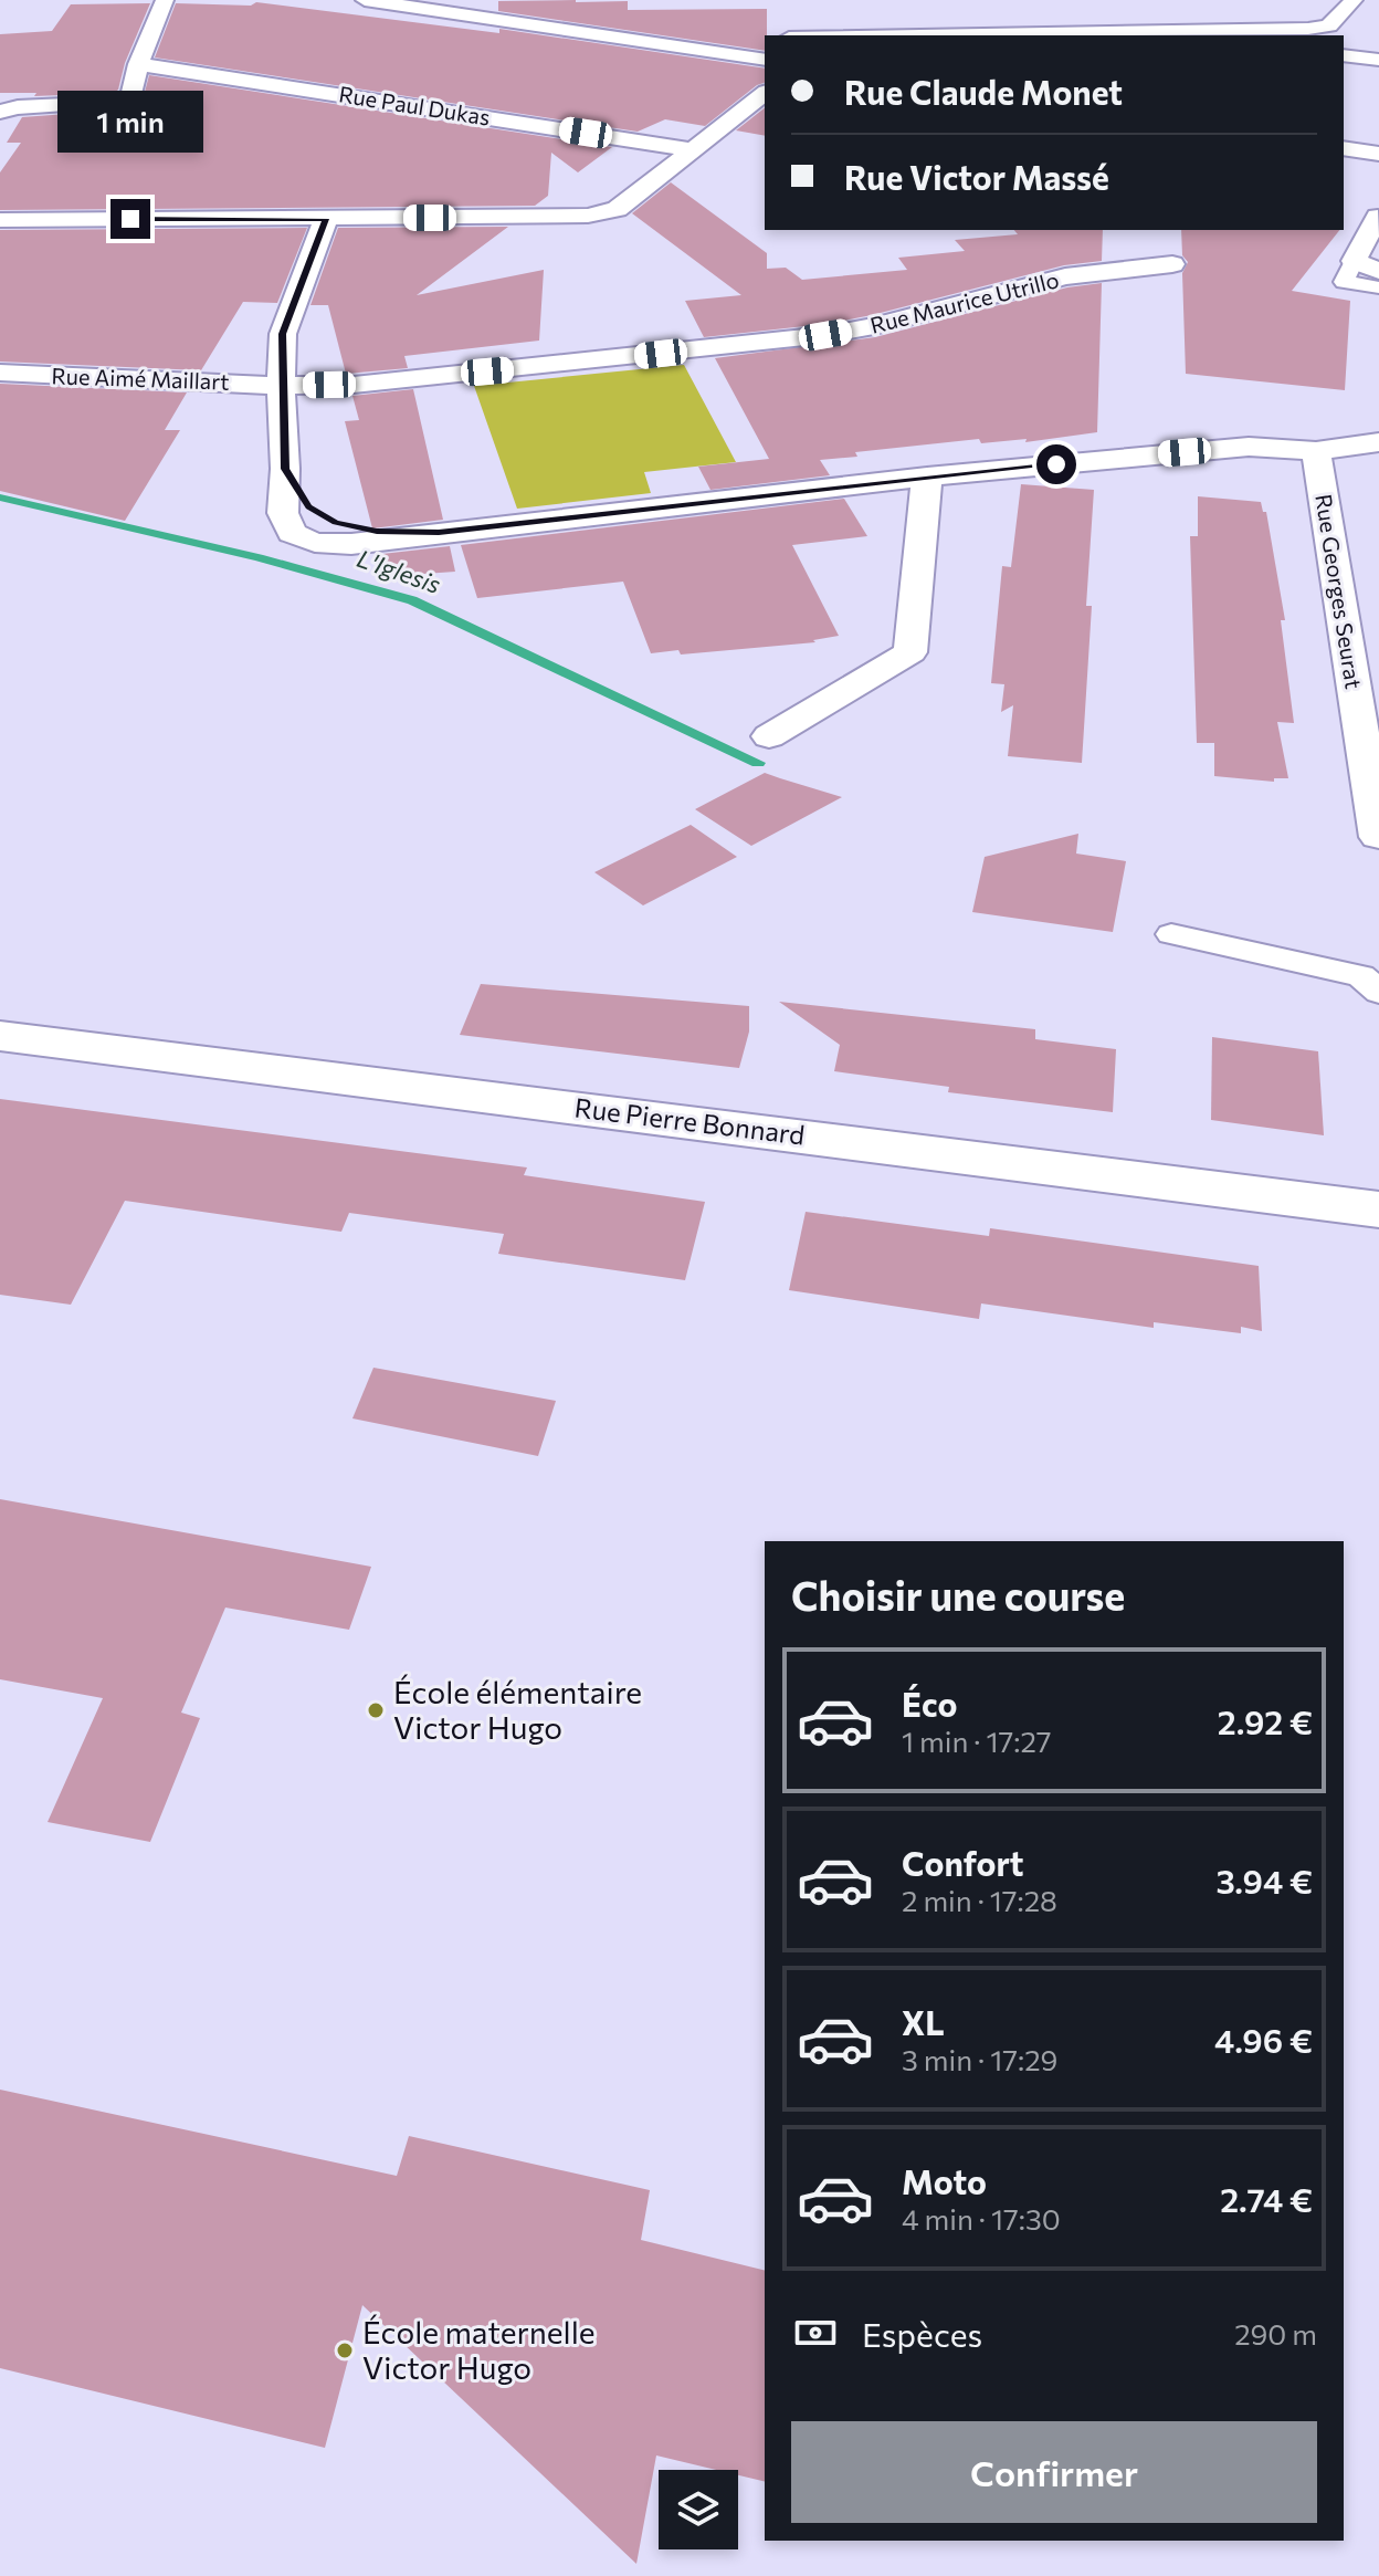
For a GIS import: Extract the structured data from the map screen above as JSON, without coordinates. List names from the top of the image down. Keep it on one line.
{"streets":{"street":["Rue Paul Dukas","Rue Maurice Utrillo","Rue Aimé Maillart","Rue Georges Seurat","Rue Pierre Bonnard"]},"crossings":[["Rue Maurice Utrillo","Rue Aimé Maillart"]],"water":["L'Iglesis"],"places":["École élémentaire Victor Hugo","École maternelle Victor Hugo"],"page":{"banner":["Rue Claude Monet","Rue Victor Massé"],"bubble":"1 min","heading":"Choisir une course","list":[{"name":"Éco","note":"1 min · 17:27","value":"2.92 €"},{"name":"Confort","note":"2 min · 17:28","value":"3.94 €"},{"name":"XL","note":"3 min · 17:29","value":"4.96 €"},{"name":"Moto","note":"4 min · 17:30","value":"2.74 €"}],"pay":["Espèces","290 m"],"buttons":"Confirmer"}}
